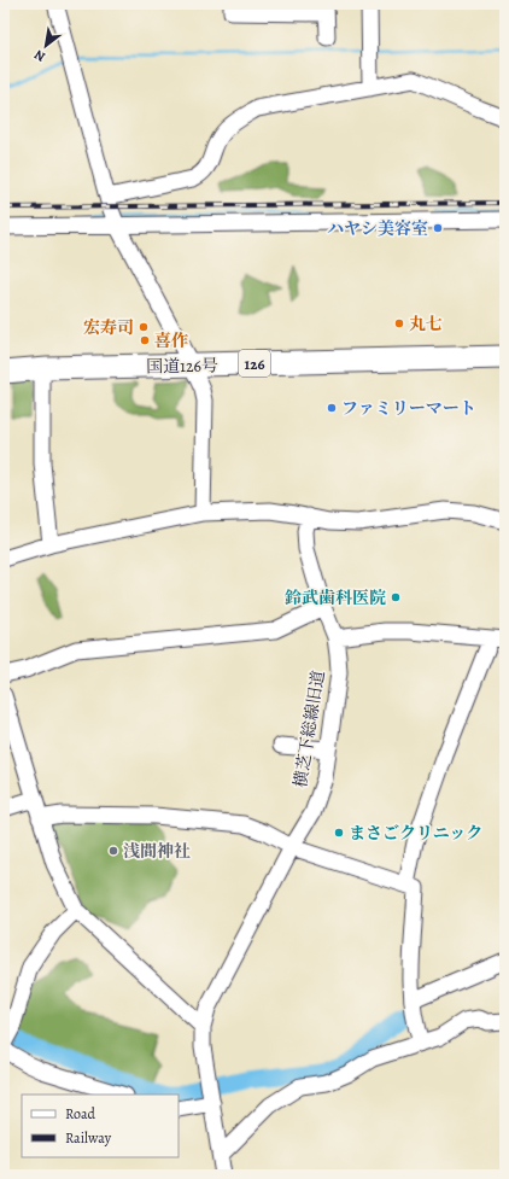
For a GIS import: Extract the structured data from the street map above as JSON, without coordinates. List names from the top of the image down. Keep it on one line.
{"streets":{"highway":["126","国道126号"],"street":["横芝下総線旧道"]},"places":["ハヤシ美容室","丸七","宏寿司","喜作","ファミリーマート","鈴武歯科医院","まさごクリニック","浅間神社"],"legend":["Road","Railway"],"north":"bottom left"}
